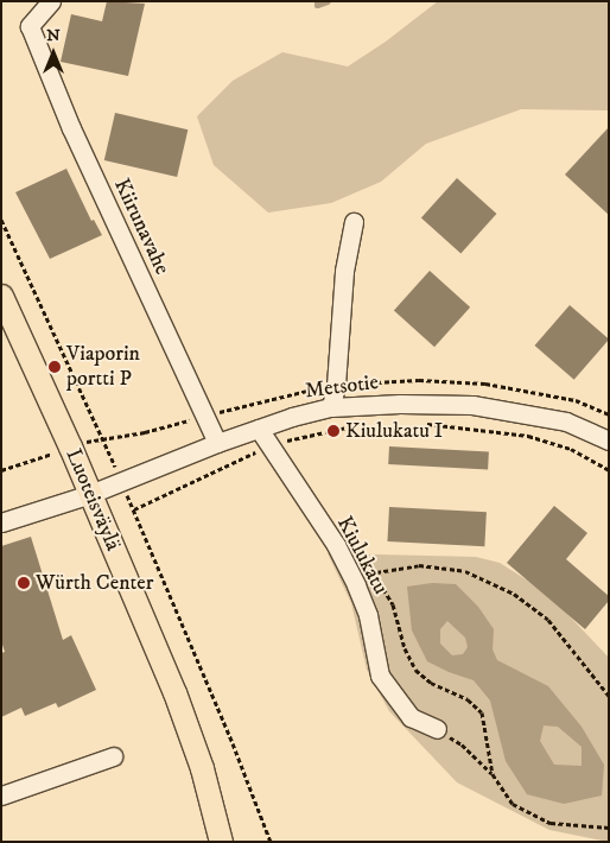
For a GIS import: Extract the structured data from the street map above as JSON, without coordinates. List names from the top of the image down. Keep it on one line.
{"streets":{"main road":["Luoteisväylä"],"street":["Kiirunavahe","Metsotie","Kiulukatu"]},"crossings":[["Kiirunavahe","Metsotie"],["Metsotie","Luoteisväylä"],["Metsotie","Kiulukatu"]],"places":["Viaporin portti P","Kiulukatu I","Würth Center"],"north":"top"}
